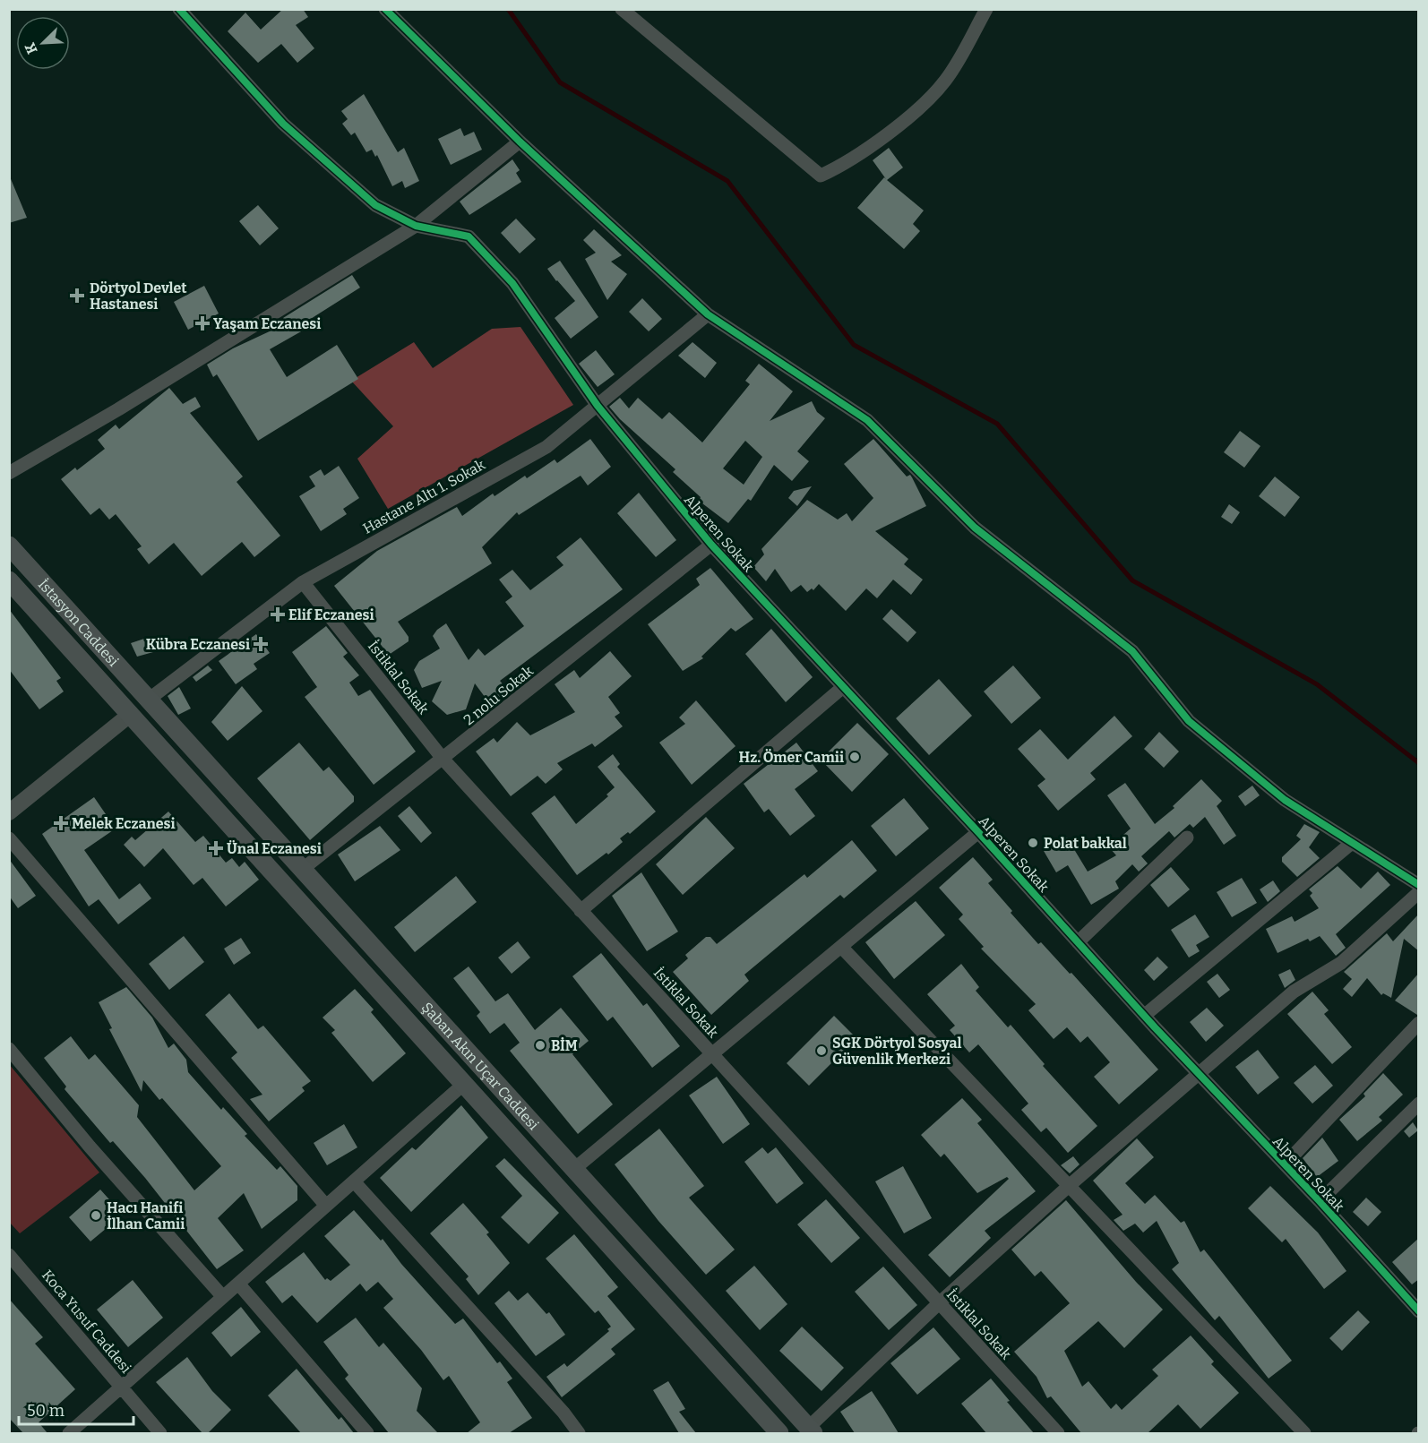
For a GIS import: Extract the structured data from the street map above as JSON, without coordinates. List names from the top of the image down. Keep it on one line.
{"streets":{"main road":["İstasyon Caddesi","Şaban Akın Uçar Caddesi"],"street":["Hastane Altı 1. Sokak","Alperen Sokak","İstiklal Sokak","2 nolu Sokak","Koca Yusuf Caddesi"]},"crossings":[["Hastane Altı 1. Sokak","Alperen Sokak"],["Hastane Altı 1. Sokak","İstasyon Caddesi"],["Hastane Altı 1. Sokak","İstiklal Sokak"],["Hastane Altı 1. Sokak","Şaban Akın Uçar Caddesi"],["Alperen Sokak","2 nolu Sokak"],["İstasyon Caddesi","Şaban Akın Uçar Caddesi"],["İstiklal Sokak","2 nolu Sokak"],["2 nolu Sokak","Şaban Akın Uçar Caddesi"]],"places":{"health":["Dörtyol Devlet Hastanesi","Yaşam Eczanesi","Elif Eczanesi","Kübra Eczanesi","Melek Eczanesi","Ünal Eczanesi"],"other":["Hz. Ömer Camii","Polat bakkal","BİM","SGK Dörtyol Sosyal Güvenlik Merkezi","Hacı Hanifi İlhan Camii"]},"scale_bar":"50 m","north":"bottom left"}
